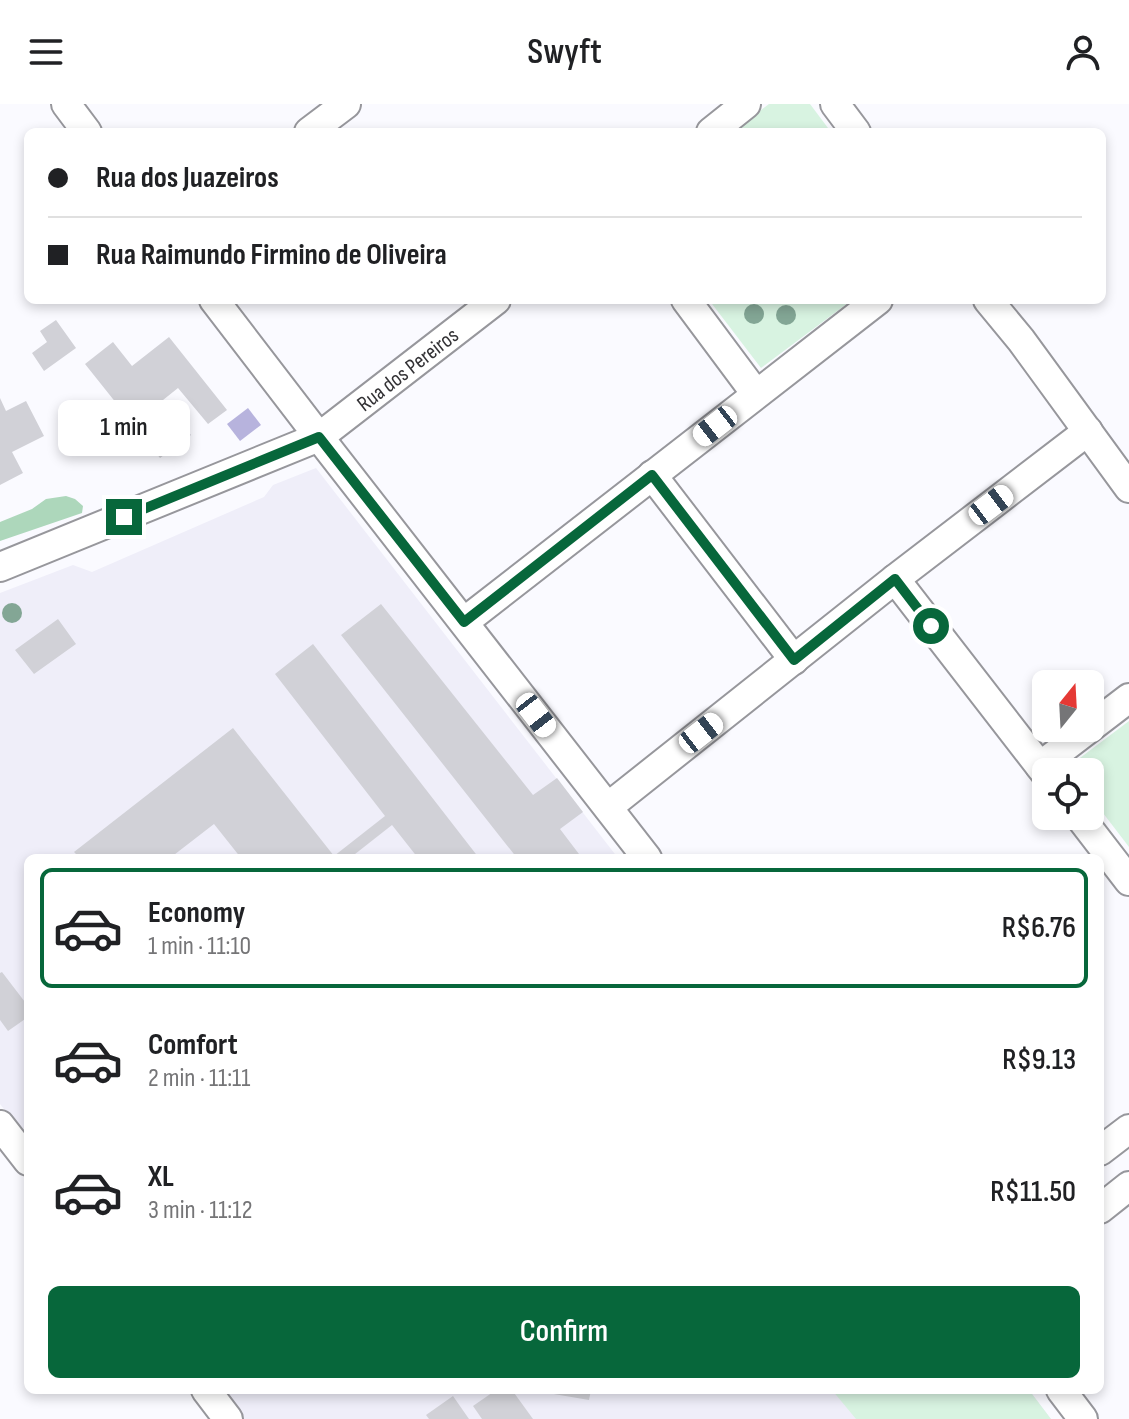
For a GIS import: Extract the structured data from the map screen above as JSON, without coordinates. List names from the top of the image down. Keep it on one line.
{"streets":{"street":["Rua dos Pereiros"]},"north":"top","page":{"header":"Swyft","banner":["Rua dos Juazeiros","Rua Raimundo Firmino de Oliveira"],"bubble":"1 min","list":[{"name":"Economy","note":"1 min · 11:10","value":"R$6.76"},{"name":"Comfort","note":"2 min · 11:11","value":"R$9.13"},{"name":"XL","note":"3 min · 11:12","value":"R$11.50"}],"buttons":"Confirm"}}
